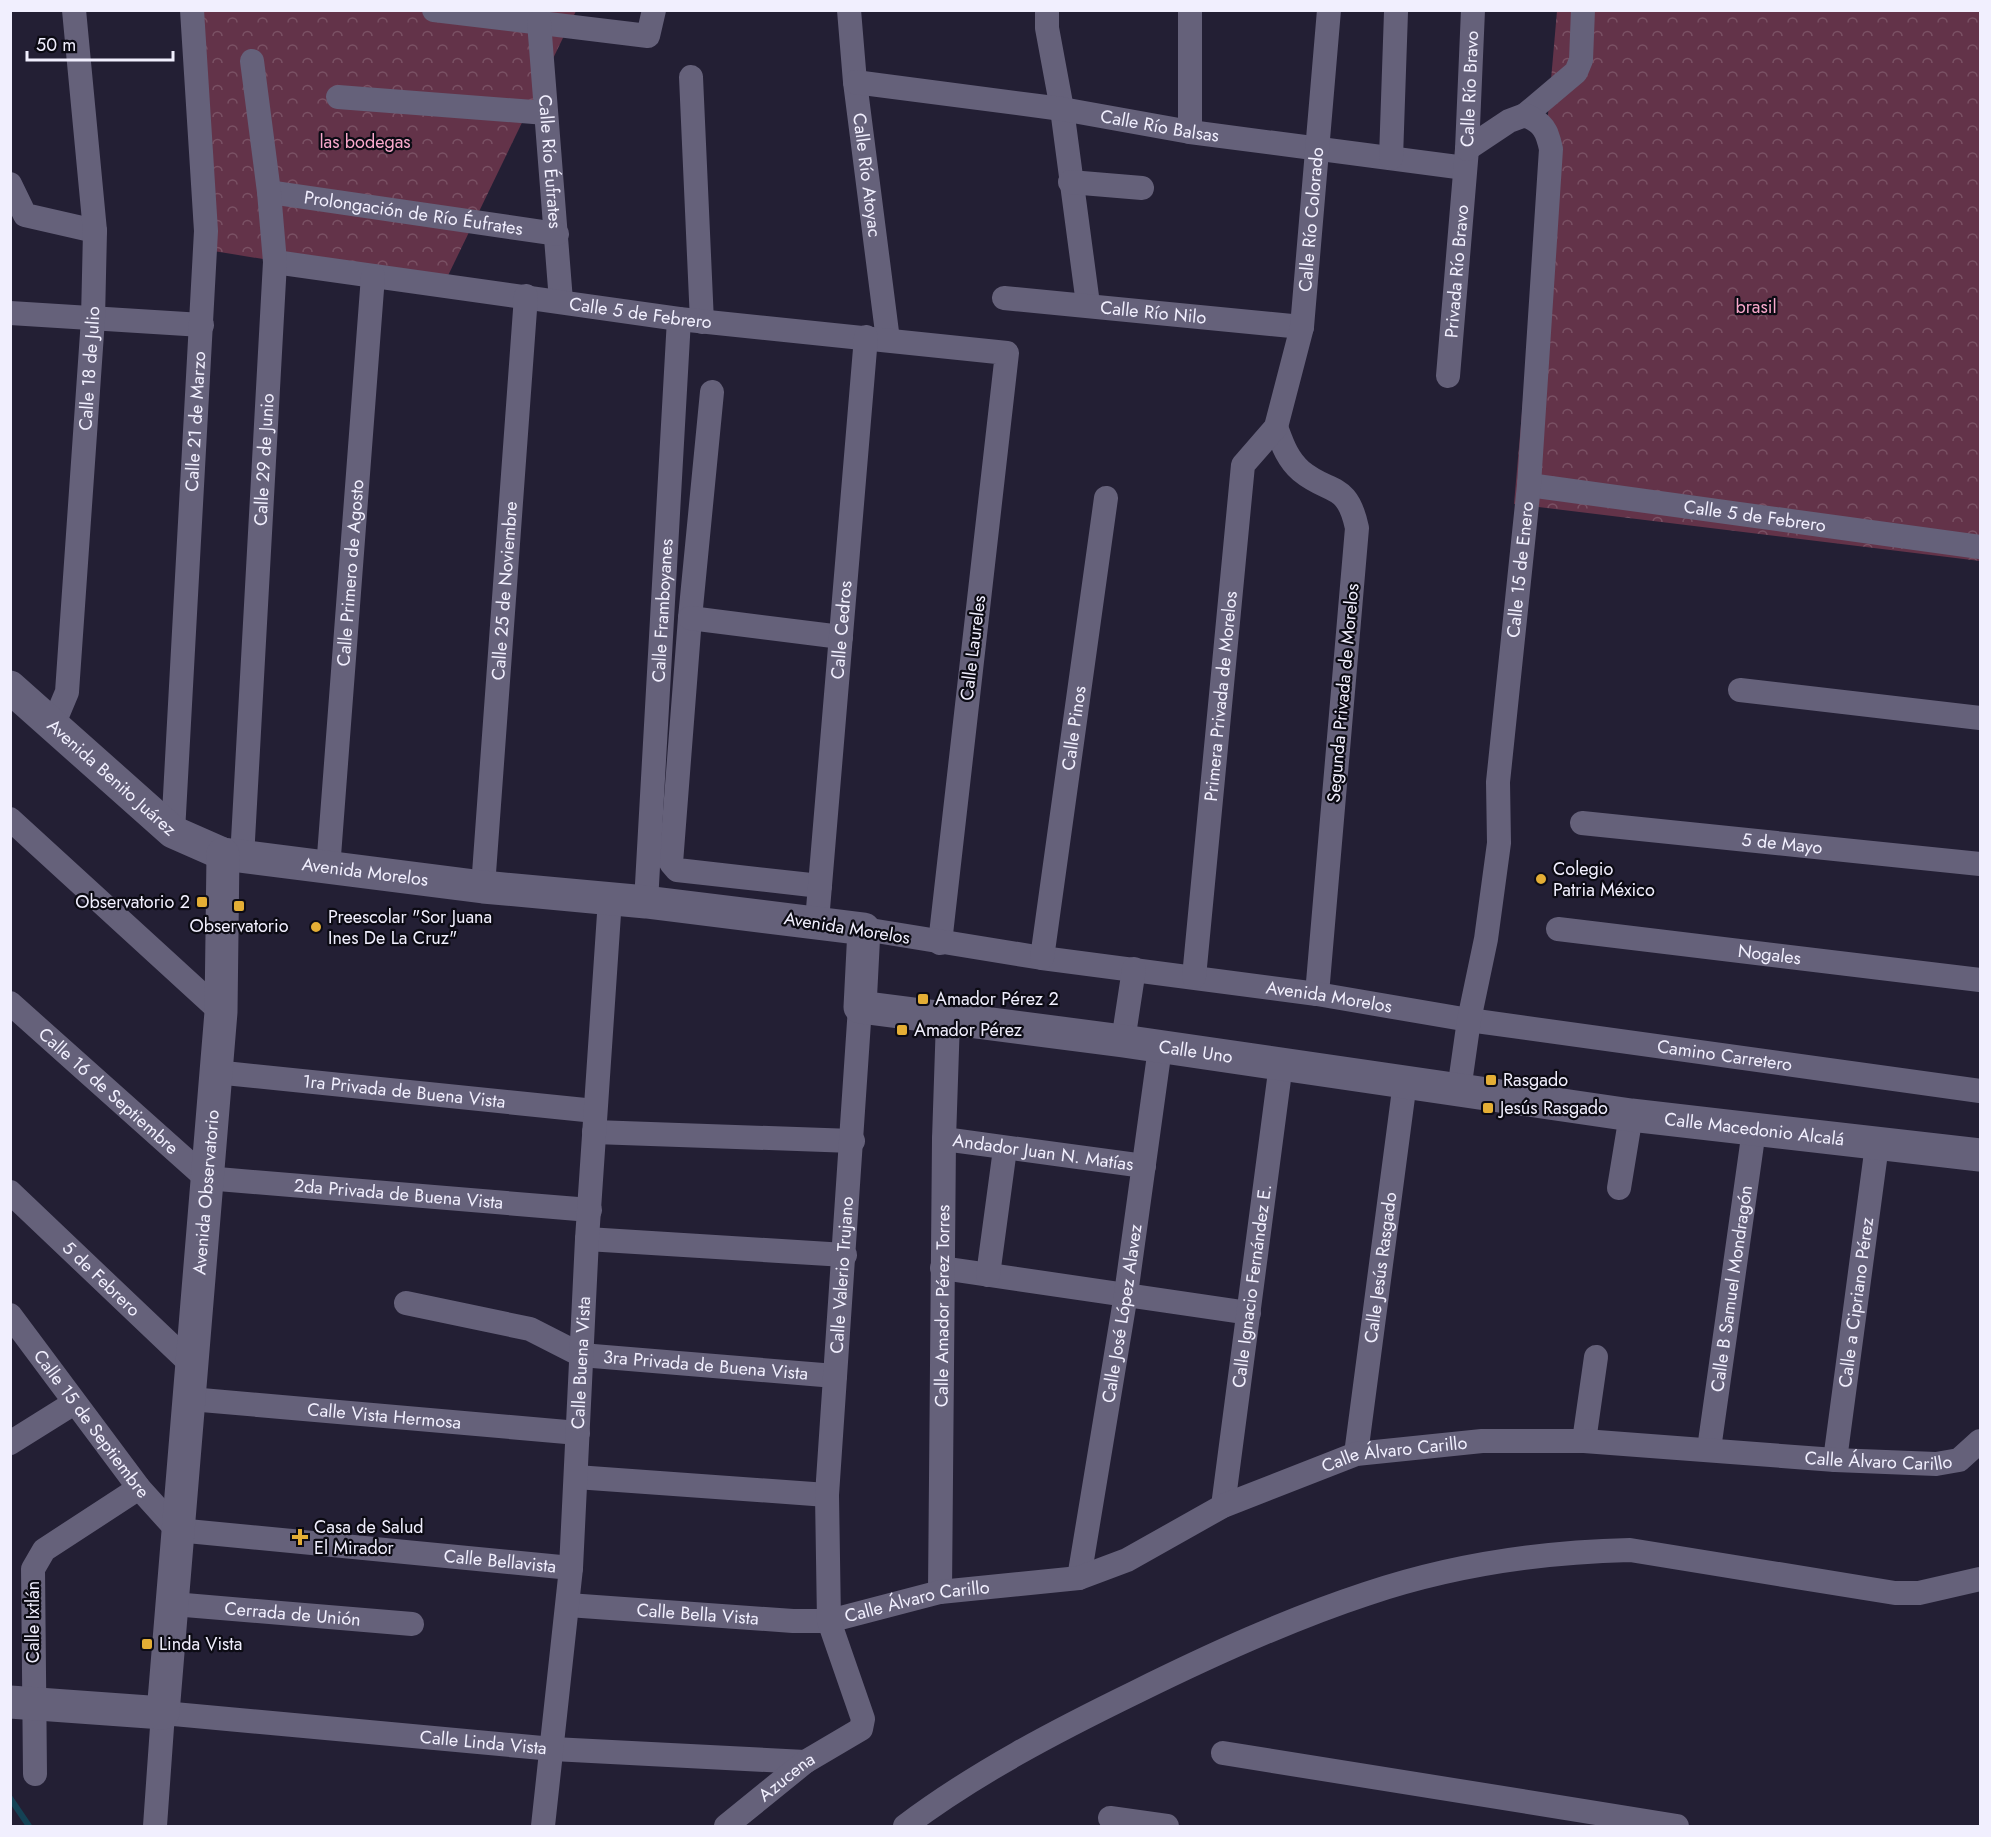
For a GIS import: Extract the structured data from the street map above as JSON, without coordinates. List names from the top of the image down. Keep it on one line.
{"streets":{"street":["Calle Río Bravo","Calle Río Balsas","Calle Río Éufrates","Calle Río Atoyac","Prolongación de Río Éufrates","Calle Río Colorado","Privada Río Bravo","Calle Río Nilo","Calle 5 de Febrero","Calle 18 de Julio","Calle 21 de Marzo","Calle 29 de Junio","Calle 15 de Enero","Calle Primero de Agosto","Calle 25 de Noviembre","Calle Framboyanes","Calle Cedros","Calle Laureles","Segunda Privada de Morelos","Primera Privada de Morelos","Calle Pinos","Avenida Benito Juárez","5 de Mayo","Avenida Morelos","Nogales","Calle Uno","Camino Carretero","Calle 16 de Septiembre","1ra Privada de Buena Vista","Calle Macedonio Alcalá","Andador Juan N. Matías","Avenida Observatorio","2da Privada de Buena Vista","Calle Jesús Rasgado","Calle Valerio Trujano","5 de Febrero","Calle Ignacio Fernández E.","Calle B Samuel Mondragón","Calle a Cipriano Pérez","Calle Amador Pérez Torres","Calle José López Alavez","Calle Buena Vista","3ra Privada de Buena Vista","Calle Vista Hermosa","Calle 15 de Septiembre","Calle Álvaro Carillo","Calle Bellavista","Cerrada de Unión","Calle Bella Vista","Calle Ixtlán","Calle Linda Vista","Azucena"]},"crossings":[["Calle Río Bravo","Calle Río Balsas"],["Calle Río Bravo","Privada Río Bravo"],["Calle Río Balsas","Calle Río Atoyac"],["Calle Río Balsas","Calle Río Colorado"],["Calle Río Balsas","Privada Río Bravo"],["Calle Río Éufrates","Prolongación de Río Éufrates"],["Calle Río Éufrates","Calle 5 de Febrero"],["Calle Río Atoyac","Calle 5 de Febrero"],["Calle Río Atoyac","Calle Cedros"],["Prolongación de Río Éufrates","Calle 29 de Junio"],["Calle Río Colorado","Calle Río Nilo"],["Calle Río Colorado","Segunda Privada de Morelos"],["Calle Río Colorado","Primera Privada de Morelos"],["Calle 5 de Febrero","Calle 29 de Junio"],["Calle 5 de Febrero","Calle 15 de Enero"],["Calle 5 de Febrero","Calle Primero de Agosto"],["Calle 5 de Febrero","Calle 25 de Noviembre"],["Calle 5 de Febrero","Calle Framboyanes"],["Calle 5 de Febrero","Calle Cedros"],["Calle 5 de Febrero","Calle Laureles"],["Calle 18 de Julio","Avenida Benito Juárez"],["Calle 21 de Marzo","Avenida Benito Juárez"],["Calle 29 de Junio","Avenida Benito Juárez"],["Calle 29 de Junio","Avenida Morelos"],["Calle 29 de Junio","Avenida Observatorio"],["Calle 15 de Enero","Avenida Morelos"],["Calle 15 de Enero","Calle Uno"],["Calle 15 de Enero","Camino Carretero"],["Calle Primero de Agosto","Avenida Morelos"],["Calle 25 de Noviembre","Avenida Morelos"],["Calle Framboyanes","Avenida Morelos"],["Calle Cedros","Avenida Morelos"],["Calle Laureles","Avenida Morelos"],["Segunda Privada de Morelos","Primera Privada de Morelos"],["Segunda Privada de Morelos","Avenida Morelos"],["Primera Privada de Morelos","Avenida Morelos"],["Calle Pinos","Avenida Morelos"],["Avenida Benito Juárez","Avenida Morelos"],["Avenida Benito Juárez","Avenida Observatorio"],["Avenida Morelos","Camino Carretero"],["Avenida Morelos","Avenida Observatorio"],["Avenida Morelos","Calle Valerio Trujano"],["Avenida Morelos","Calle Buena Vista"],["Calle Uno","Calle Macedonio Alcalá"],["Calle Uno","Calle Jesús Rasgado"],["Calle Uno","Calle Valerio Trujano"],["Calle Uno","Calle Ignacio Fernández E."],["Calle Uno","Calle Amador Pérez Torres"],["Calle Uno","Calle José López Alavez"],["Calle 16 de Septiembre","Avenida Observatorio"],["Calle 16 de Septiembre","2da Privada de Buena Vista"],["1ra Privada de Buena Vista","Avenida Observatorio"],["1ra Privada de Buena Vista","Calle Valerio Trujano"],["1ra Privada de Buena Vista","Calle Buena Vista"],["Calle Macedonio Alcalá","Calle B Samuel Mondragón"],["Calle Macedonio Alcalá","Calle a Cipriano Pérez"],["Andador Juan N. Matías","Calle Amador Pérez Torres"],["Andador Juan N. Matías","Calle José López Alavez"],["Avenida Observatorio","2da Privada de Buena Vista"],["Avenida Observatorio","5 de Febrero"],["Avenida Observatorio","Calle Vista Hermosa"],["Avenida Observatorio","Calle 15 de Septiembre"],["Avenida Observatorio","Calle Bellavista"],["Avenida Observatorio","Cerrada de Unión"],["Avenida Observatorio","Calle Linda Vista"],["2da Privada de Buena Vista","Calle Buena Vista"],["Calle Jesús Rasgado","Calle Álvaro Carillo"],["Calle Valerio Trujano","3ra Privada de Buena Vista"],["Calle Valerio Trujano","Calle Álvaro Carillo"],["Calle Valerio Trujano","Calle Bella Vista"],["Calle Valerio Trujano","Azucena"],["Calle Ignacio Fernández E.","Calle Álvaro Carillo"],["Calle B Samuel Mondragón","Calle Álvaro Carillo"],["Calle a Cipriano Pérez","Calle Álvaro Carillo"],["Calle Amador Pérez Torres","Calle Álvaro Carillo"],["Calle José López Alavez","Calle Álvaro Carillo"],["Calle Buena Vista","3ra Privada de Buena Vista"],["Calle Buena Vista","Calle Vista Hermosa"],["Calle Buena Vista","Calle Bellavista"],["Calle Buena Vista","Calle Bella Vista"],["Calle Buena Vista","Calle Linda Vista"],["Calle 15 de Septiembre","Calle Bellavista"],["Calle 15 de Septiembre","Calle Ixtlán"],["Calle Álvaro Carillo","Calle Bella Vista"],["Calle Linda Vista","Azucena"]],"parks":["las bodegas","brasil"],"places":{"other":["Colegio Patria México","Preescolar \"Sor Juana Ines De La Cruz\""],"transit":["Observatorio 2","Observatorio","Amador Pérez 2","Amador Pérez","Rasgado","Jesús Rasgado","Linda Vista"],"health":["Casa de Salud El Mirador"]},"scale_bar":"50 m"}
